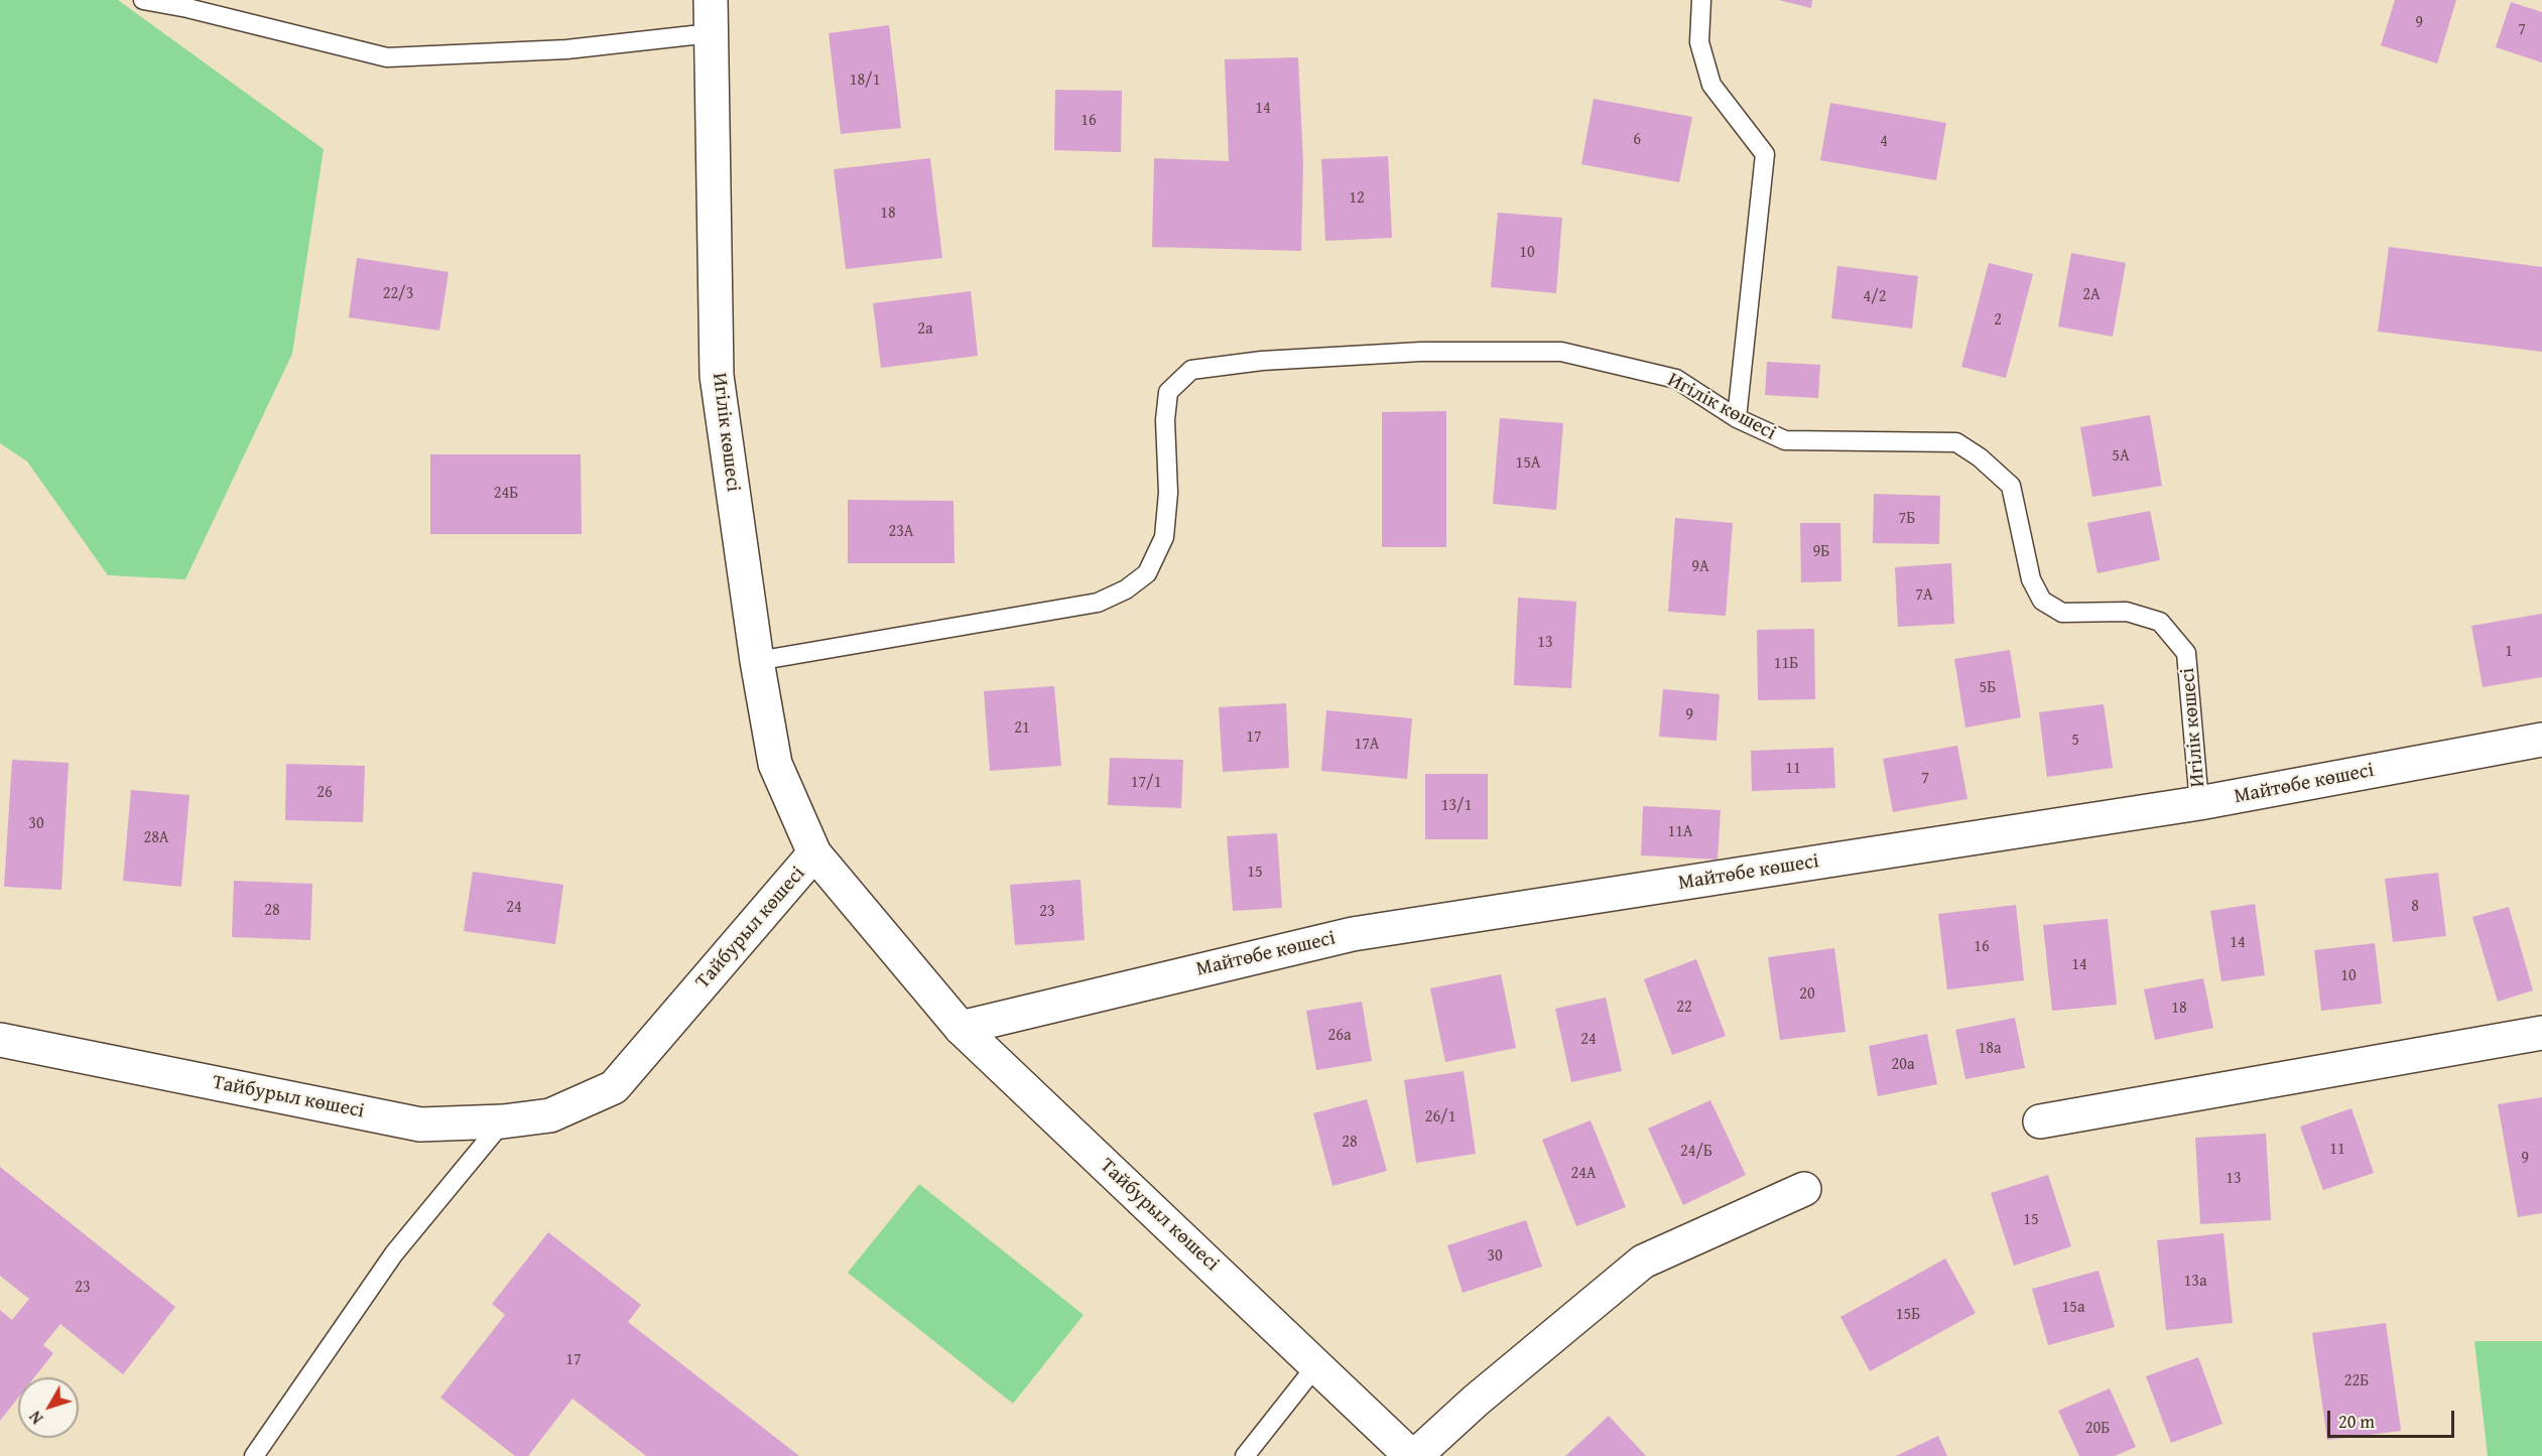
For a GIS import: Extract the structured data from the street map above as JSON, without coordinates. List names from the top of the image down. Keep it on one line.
{"streets":{"street":["Игілік көшесі","Майтөбе көшесі","Тайбурыл көшесі"]},"crossings":[["Игілік көшесі","Майтөбе көшесі"],["Игілік көшесі","Тайбурыл көшесі"],["Майтөбе көшесі","Тайбурыл көшесі"]],"house_numbers":["9","7","18/1","14","16","6","4","12","18","10","22/3","2А","4/2","2","2а","5А","15А","24Б","7Б","23А","9Б","9А","7А","13","1","11Б","5Б","9","21","17","5","17А","11","7","17/1","26","13/1","30","11А","28А","15","8","24","28","23","14","16","14","10","20","22","18","26а","24","18а","20а","26/1","28","11","24/Б","9","24А","13","15","30","13а","23","15а","15Б","17","22Б","20Б"],"scale_bar":"20 m","north":"bottom left"}
